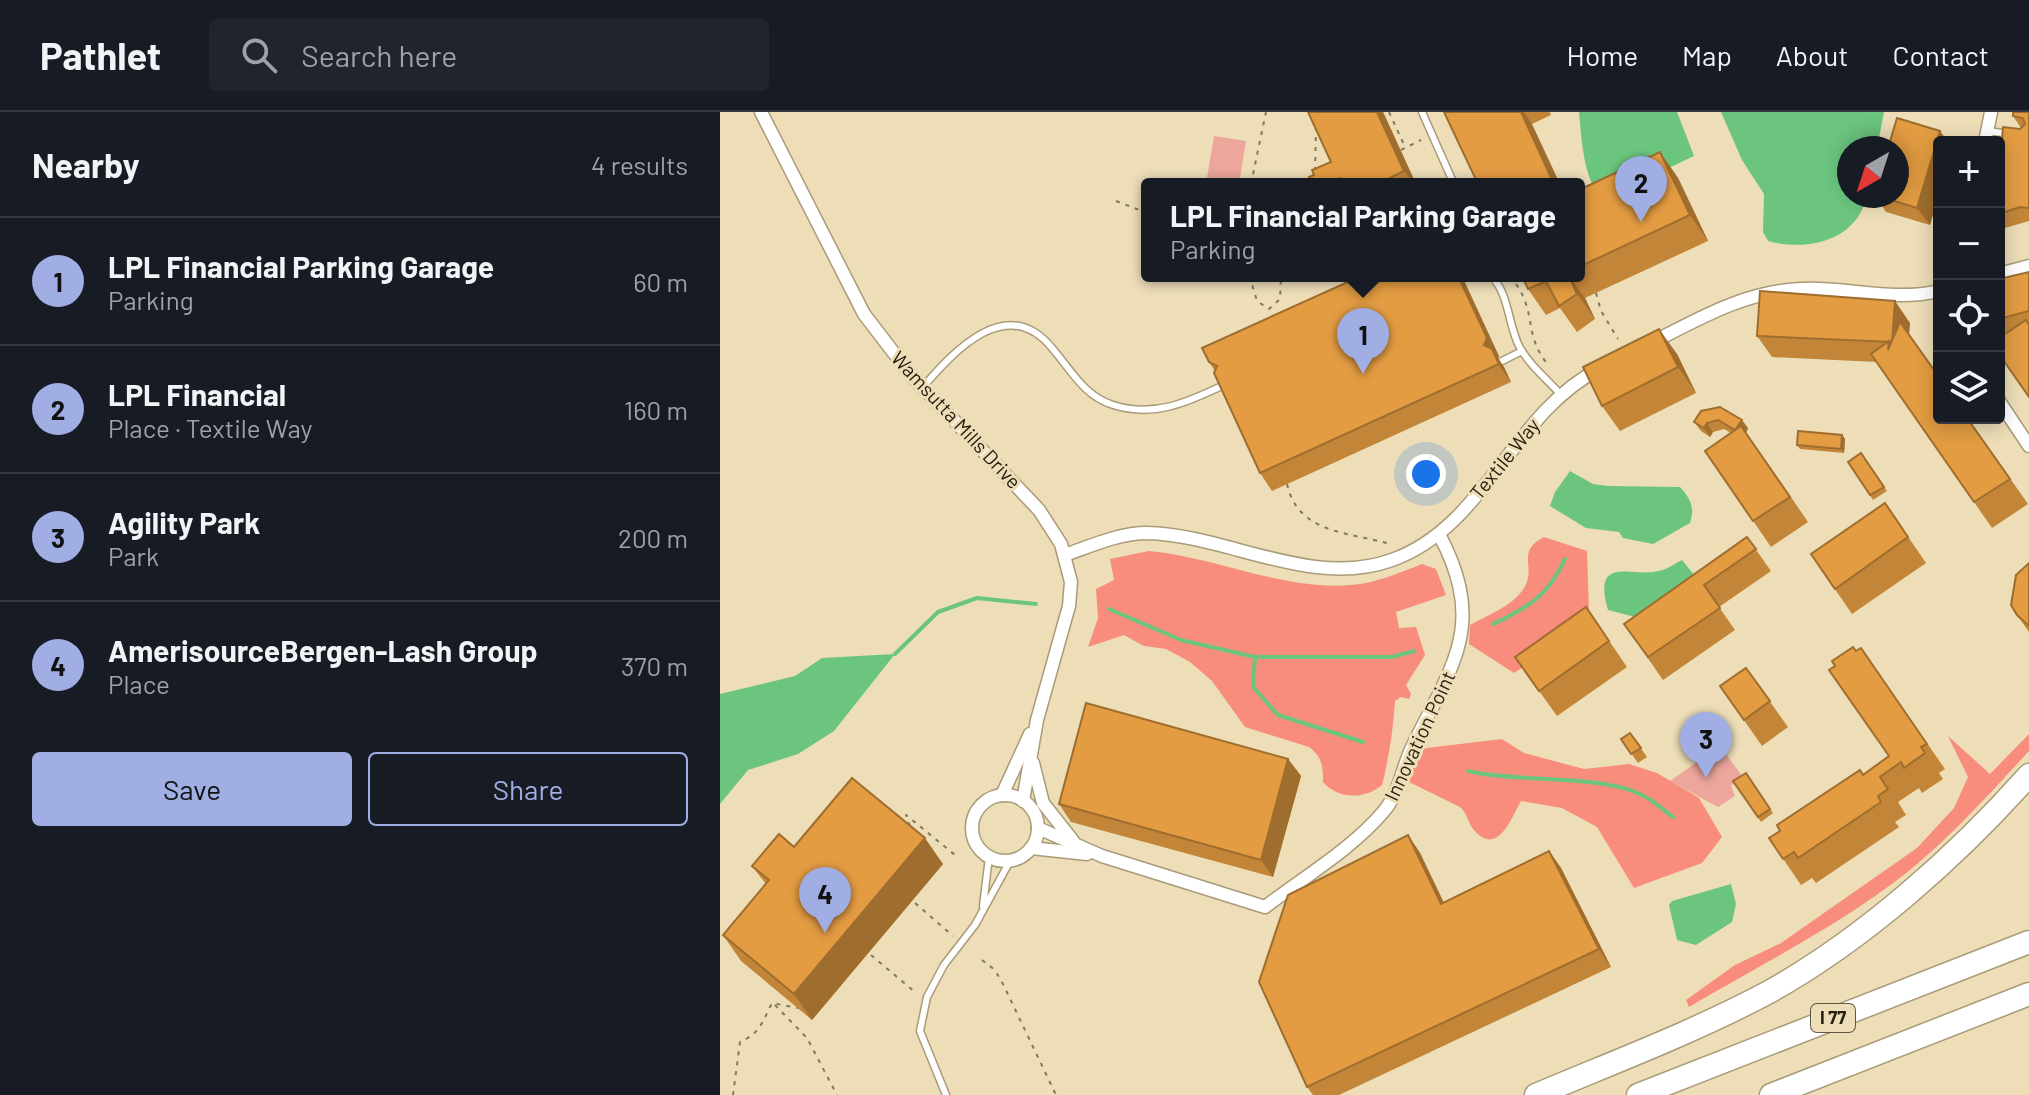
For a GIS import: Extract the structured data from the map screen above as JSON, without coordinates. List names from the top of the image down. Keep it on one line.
{"streets":{"highway":["I 77"],"street":["Wamsutta Mills Drive","Textile Way","Innovation Point"]},"crossings":[["Wamsutta Mills Drive","Textile Way"],["Textile Way","Innovation Point"]],"north":"bottom left","page":{"header":"Pathlet","search":"Search here","nav":["Home","Map","About","Contact"],"heading":["Nearby","4 results"],"map_buttons":["+","−"],"pins":["2","1","3","4"],"popup":["LPL Financial Parking Garage","Parking"],"list":[{"mark":"1","name":"LPL Financial Parking Garage","note":"Parking","value":"60 m"},{"mark":"2","name":"LPL Financial","note":"Place · Textile Way","value":"160 m"},{"mark":"3","name":"Agility Park","note":"Park","value":"200 m"},{"mark":"4","name":"AmerisourceBergen-Lash Group","note":"Place","value":"370 m"}],"buttons":["Save","Share"]}}
